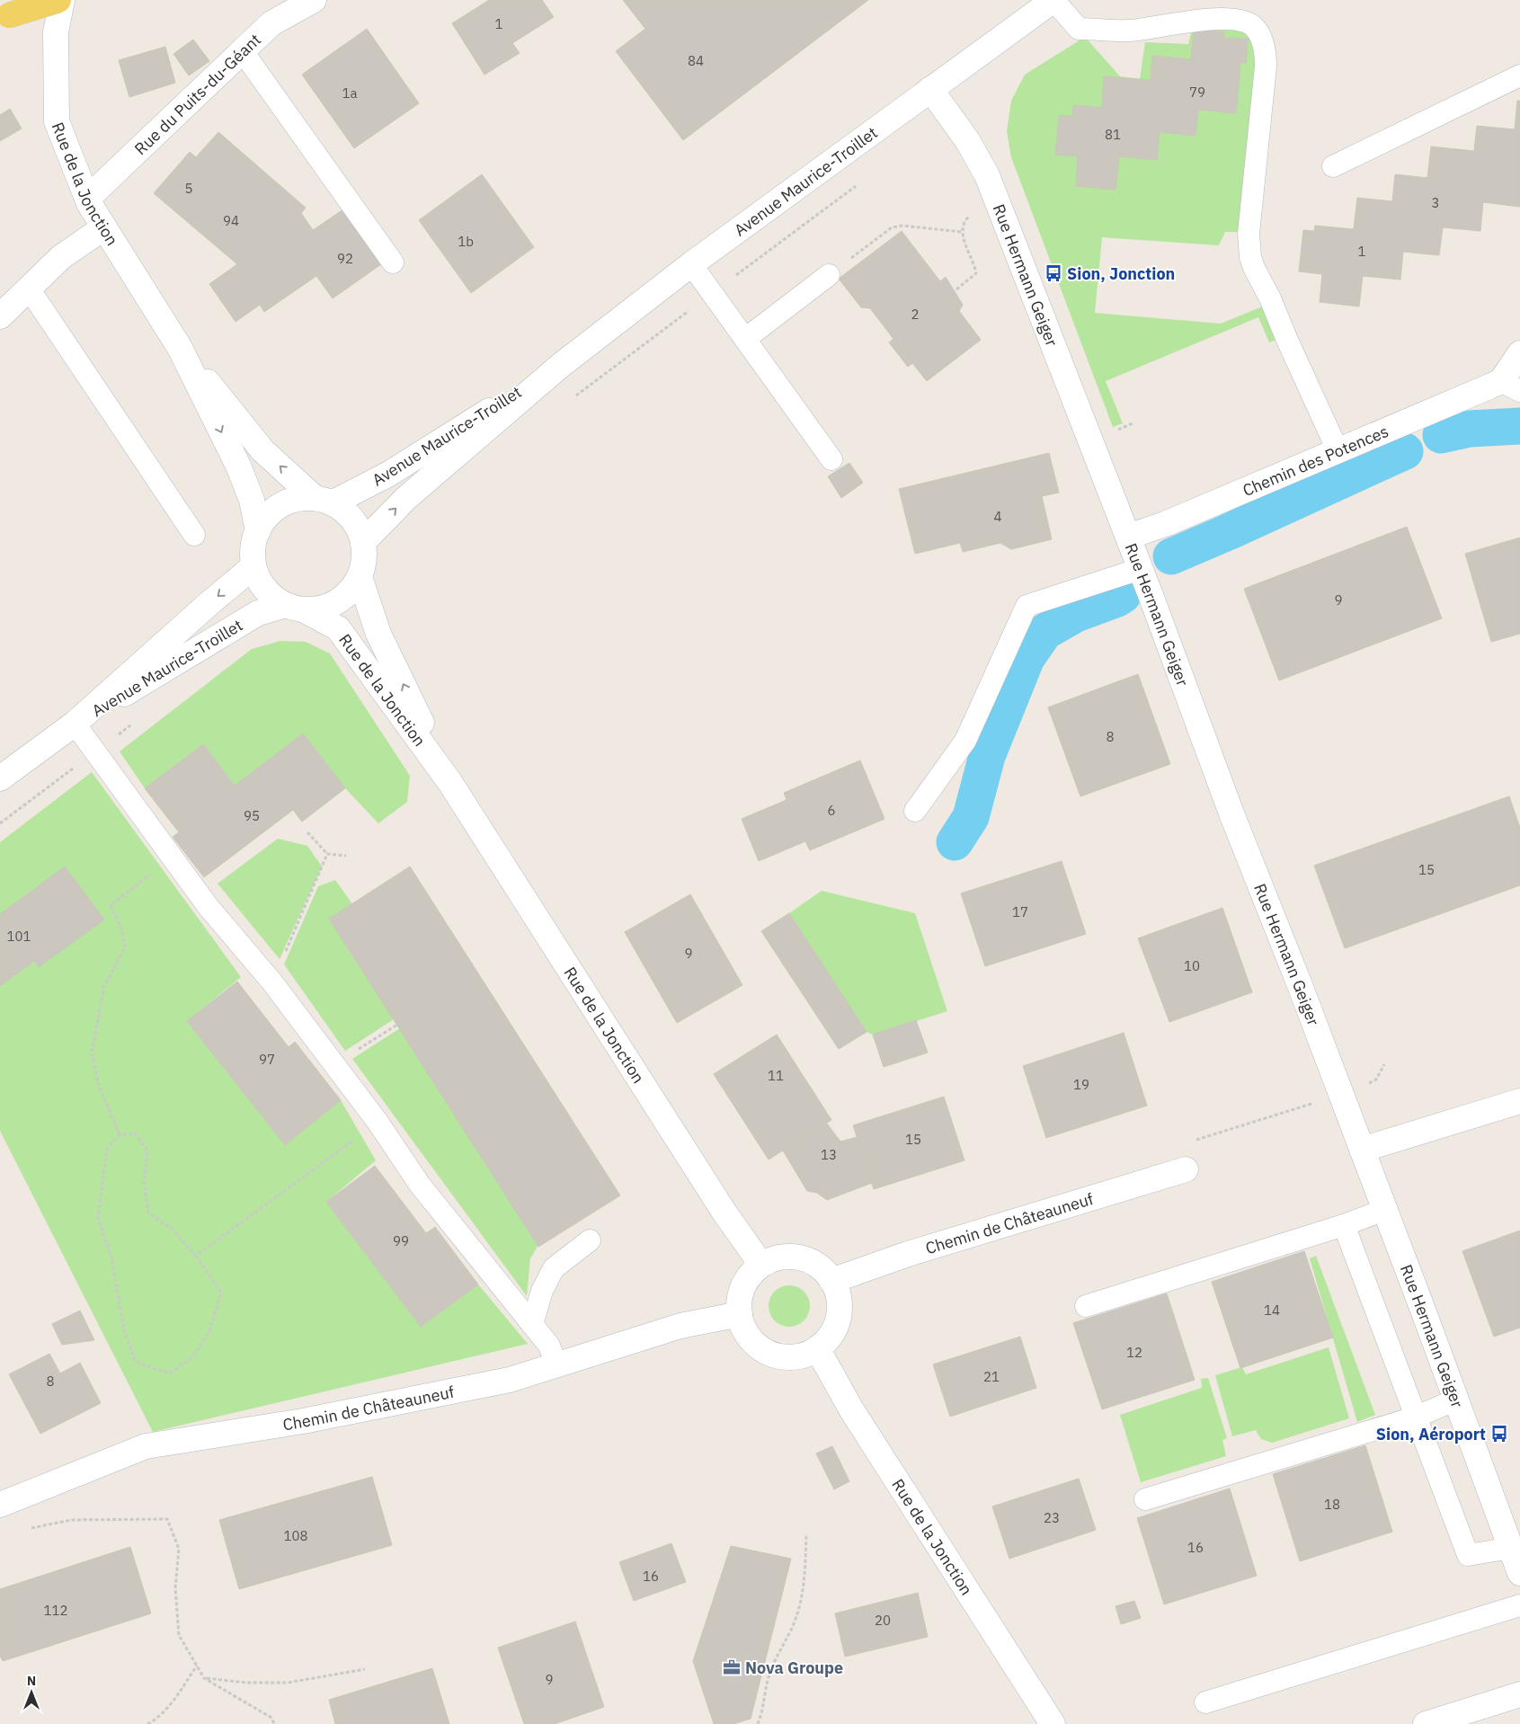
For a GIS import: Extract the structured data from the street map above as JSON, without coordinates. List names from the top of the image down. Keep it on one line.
{"streets":{"street":["Rue du Puits-du-Géant","Avenue Maurice-Troillet","Rue de la Jonction","Rue Hermann Geiger","Chemin des Potences","Chemin de Châteauneuf"]},"crossings":[["Rue du Puits-du-Géant","Rue de la Jonction"],["Avenue Maurice-Troillet","Rue de la Jonction"],["Avenue Maurice-Troillet","Rue Hermann Geiger"],["Rue de la Jonction","Chemin de Châteauneuf"],["Rue Hermann Geiger","Chemin des Potences"]],"places":{"bus stop":["Sion, Jonction","Sion, Aéroport"],"office":["Nova Groupe"]},"house_numbers":["1","84","79","1a","81","5","3","94","1b","1","92","2","4","9","8","6","95","15","17","101","9","10","97","11","19","15","13","99","14","12","21","8","18","23","108","16","16","112","20","9"],"north":"top"}
